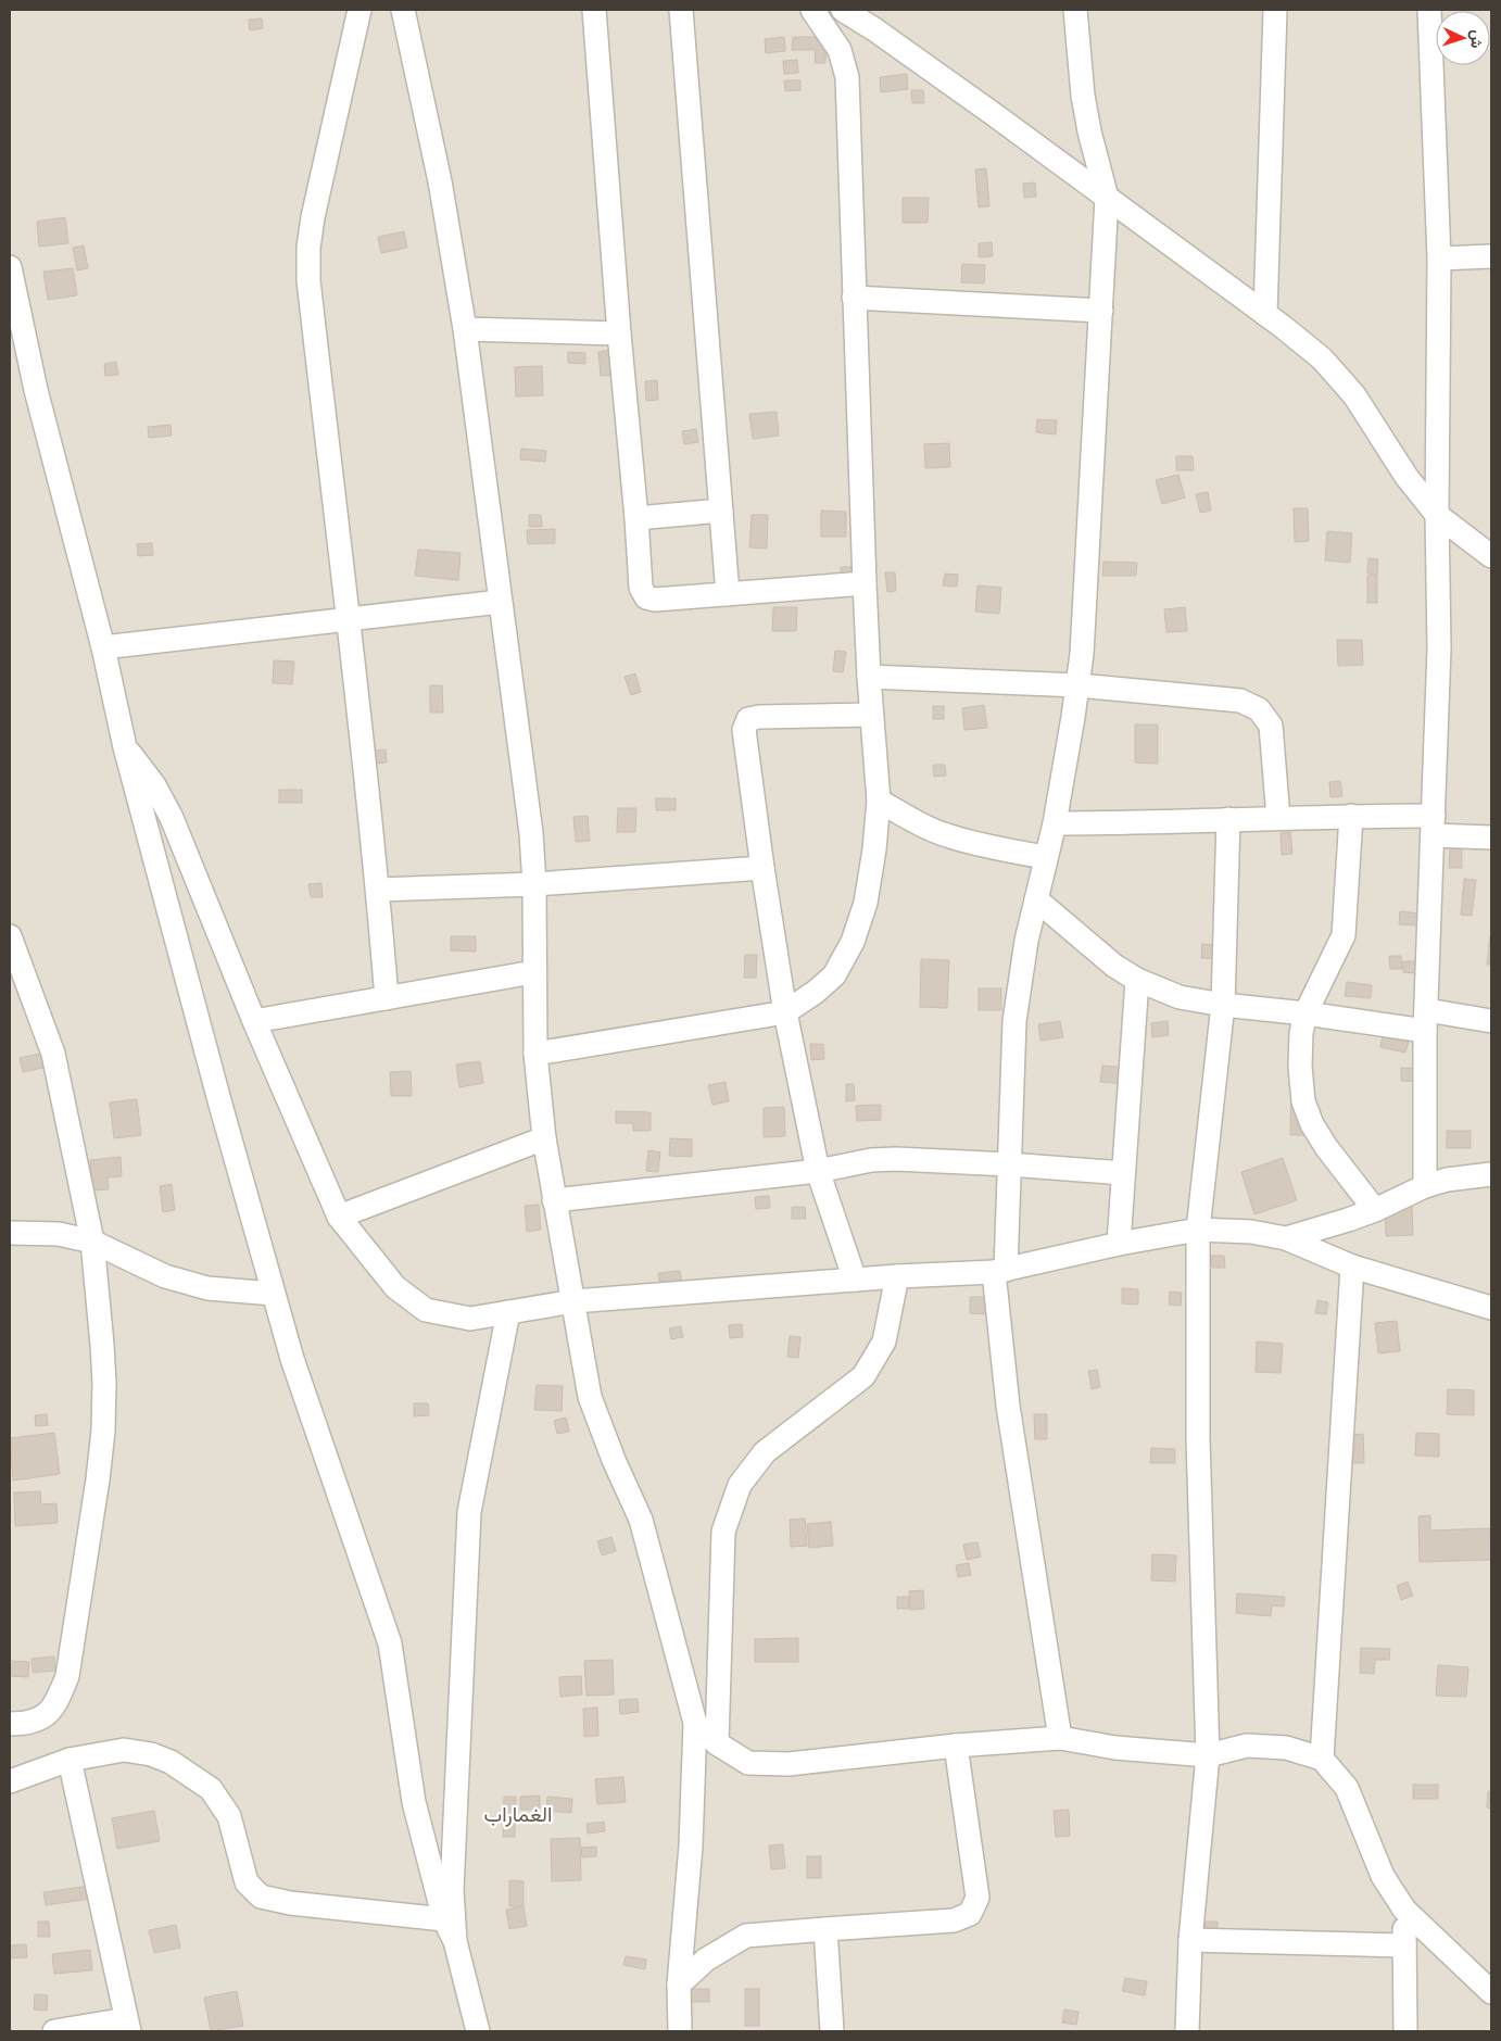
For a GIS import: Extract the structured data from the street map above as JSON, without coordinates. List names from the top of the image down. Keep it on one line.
{"districts":["الغماراب"],"north":"right"}
